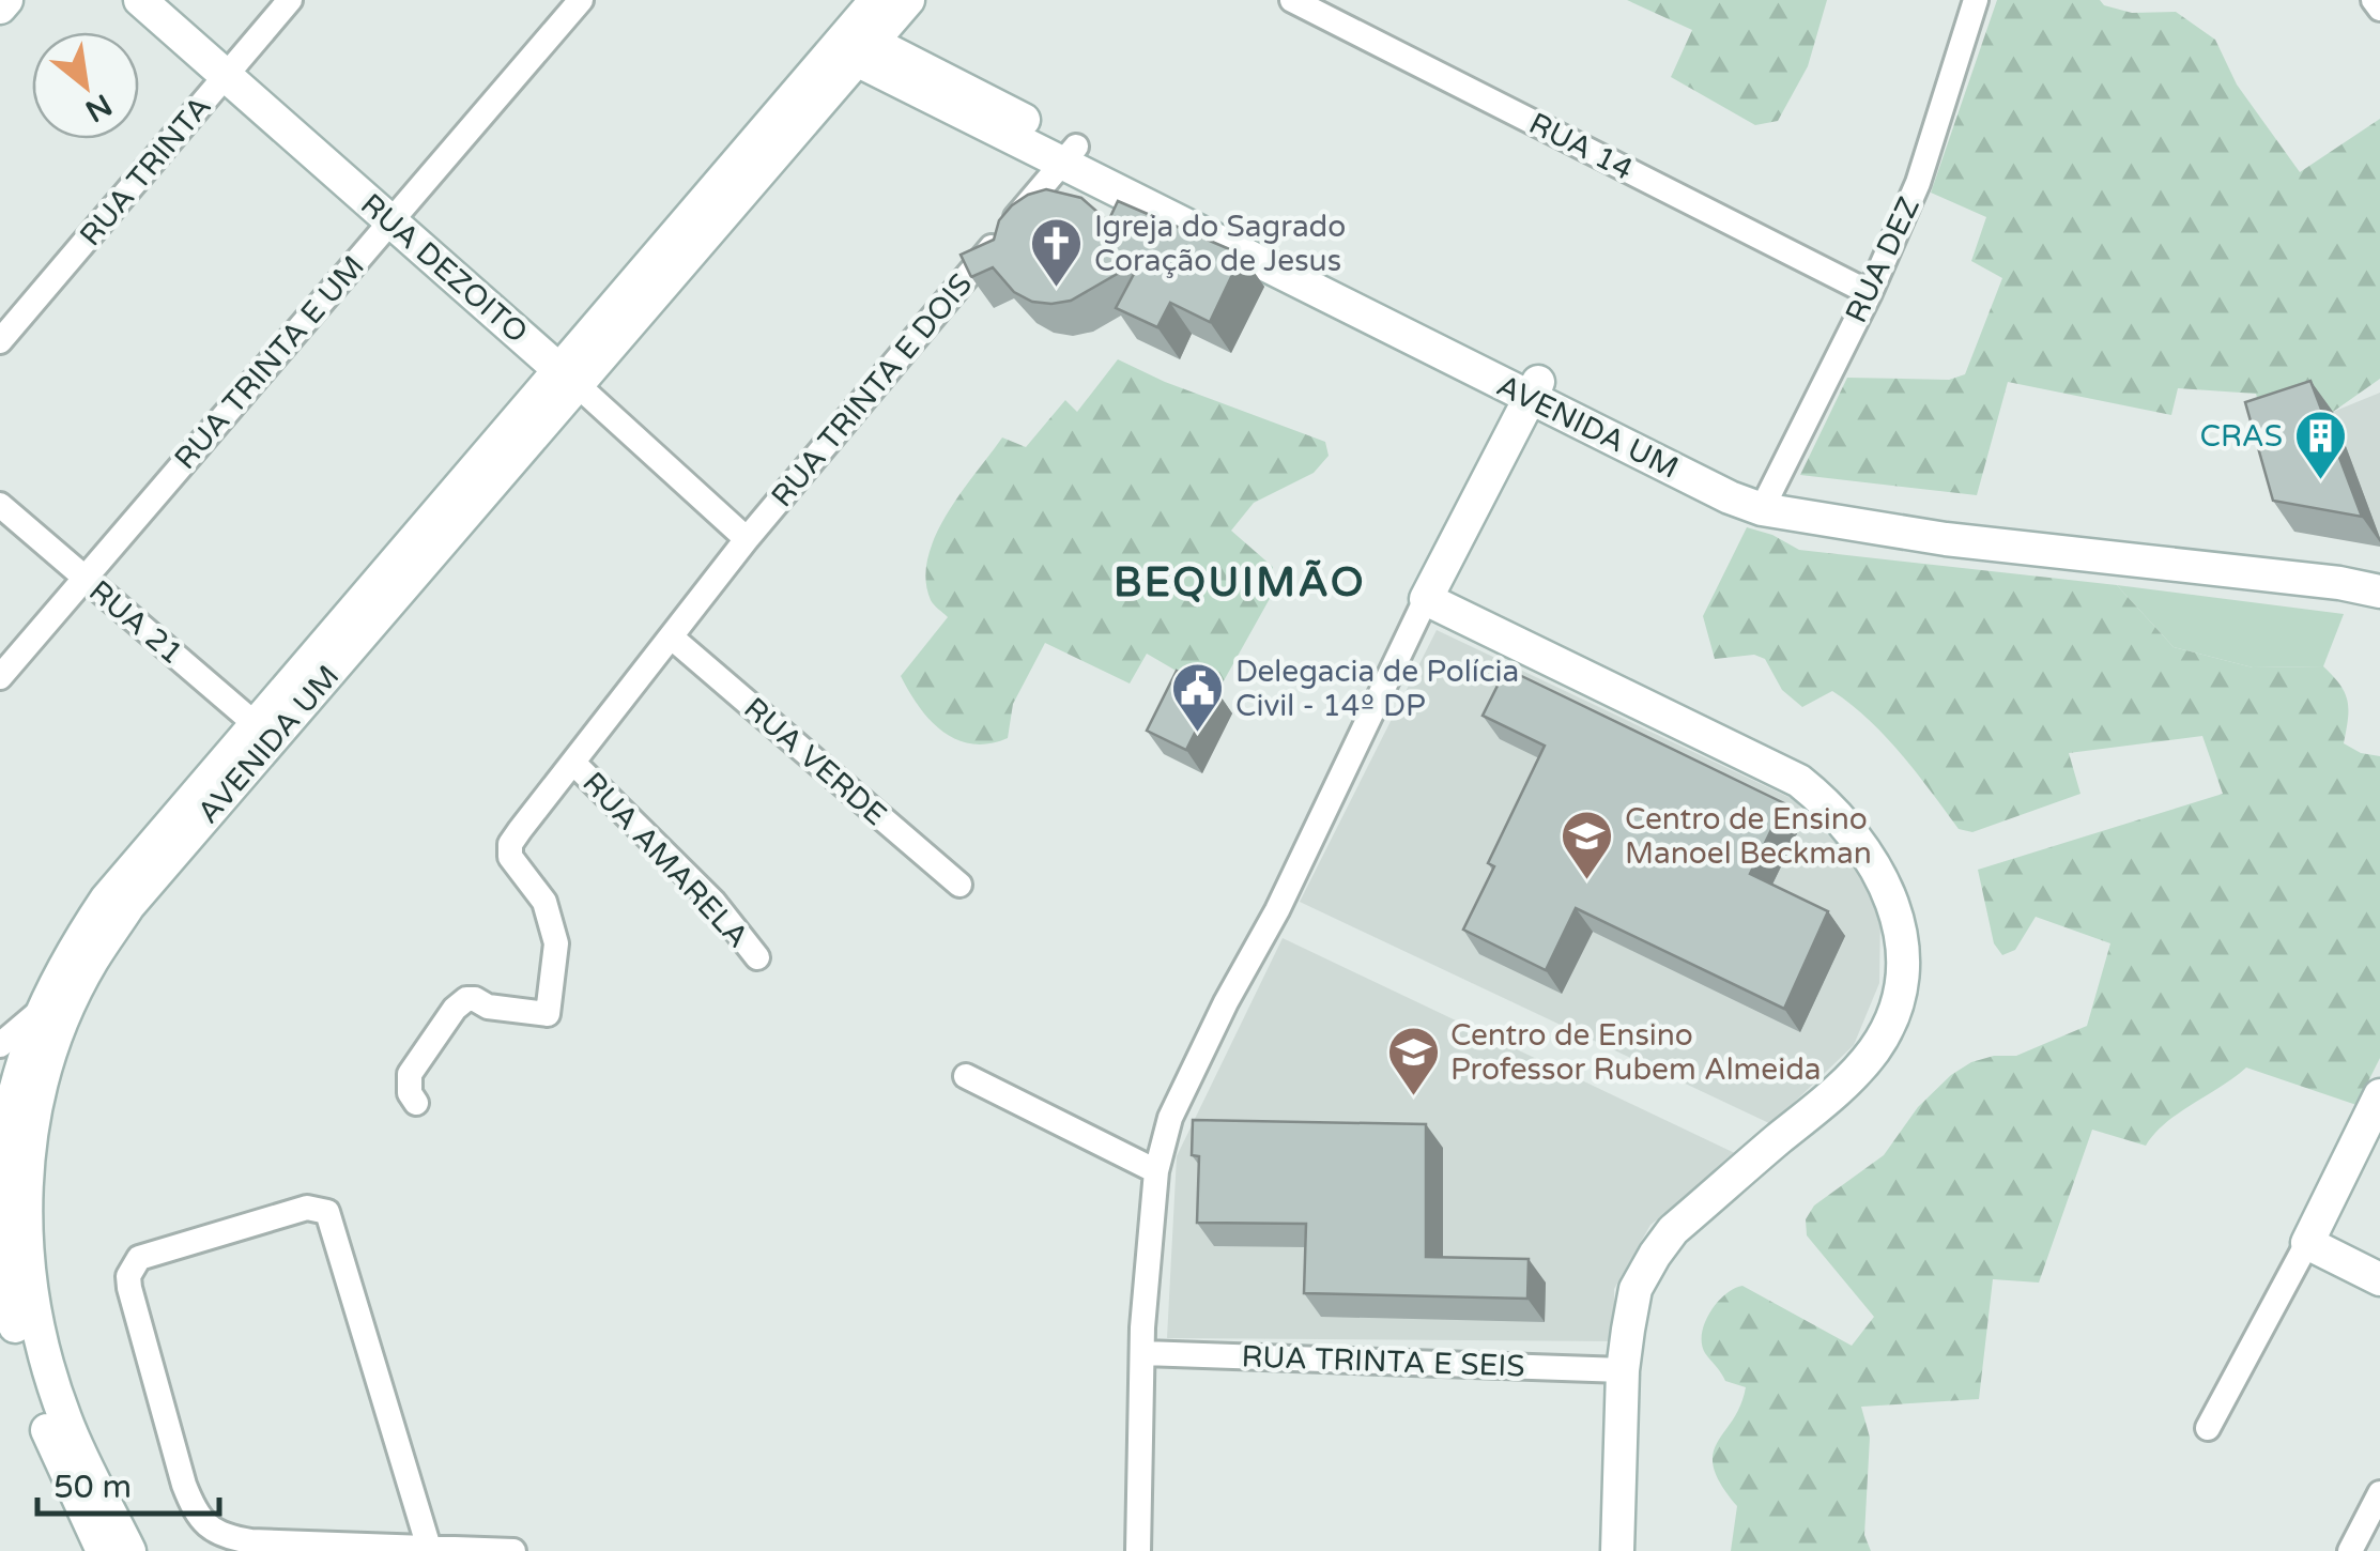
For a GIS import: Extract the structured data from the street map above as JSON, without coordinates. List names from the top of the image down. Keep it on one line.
{"streets":{"main road":["RUA DEZOITO","AVENIDA UM"],"street":["RUA 14","RUA TRINTA","RUA DEZ","RUA TRINTA E UM","RUA TRINTA E DOIS","RUA 21","RUA VERDE","RUA AMARELA","RUA TRINTA E SEIS"]},"crossings":[["RUA 14","RUA DEZ"],["RUA TRINTA","RUA DEZOITO"],["RUA DEZ","AVENIDA UM"],["RUA DEZOITO","RUA TRINTA E UM"],["RUA DEZOITO","RUA TRINTA E DOIS"],["RUA DEZOITO","AVENIDA UM"],["RUA TRINTA E UM","RUA 21"],["RUA TRINTA E DOIS","AVENIDA UM"],["RUA TRINTA E DOIS","RUA VERDE"],["RUA TRINTA E DOIS","RUA AMARELA"],["AVENIDA UM","RUA 21"]],"districts":["BEQUIMÃO"],"places":{"church":["Igreja do Sagrado Coração de Jesus"],"building":["CRAS"],"public building":["Delegacia de Polícia Civil - 14º DP"],"school or university":["Centro de Ensino Manoel Beckman","Centro de Ensino Professor Rubem Almeida"]},"scale_bar":"50 m","north":"bottom right"}
